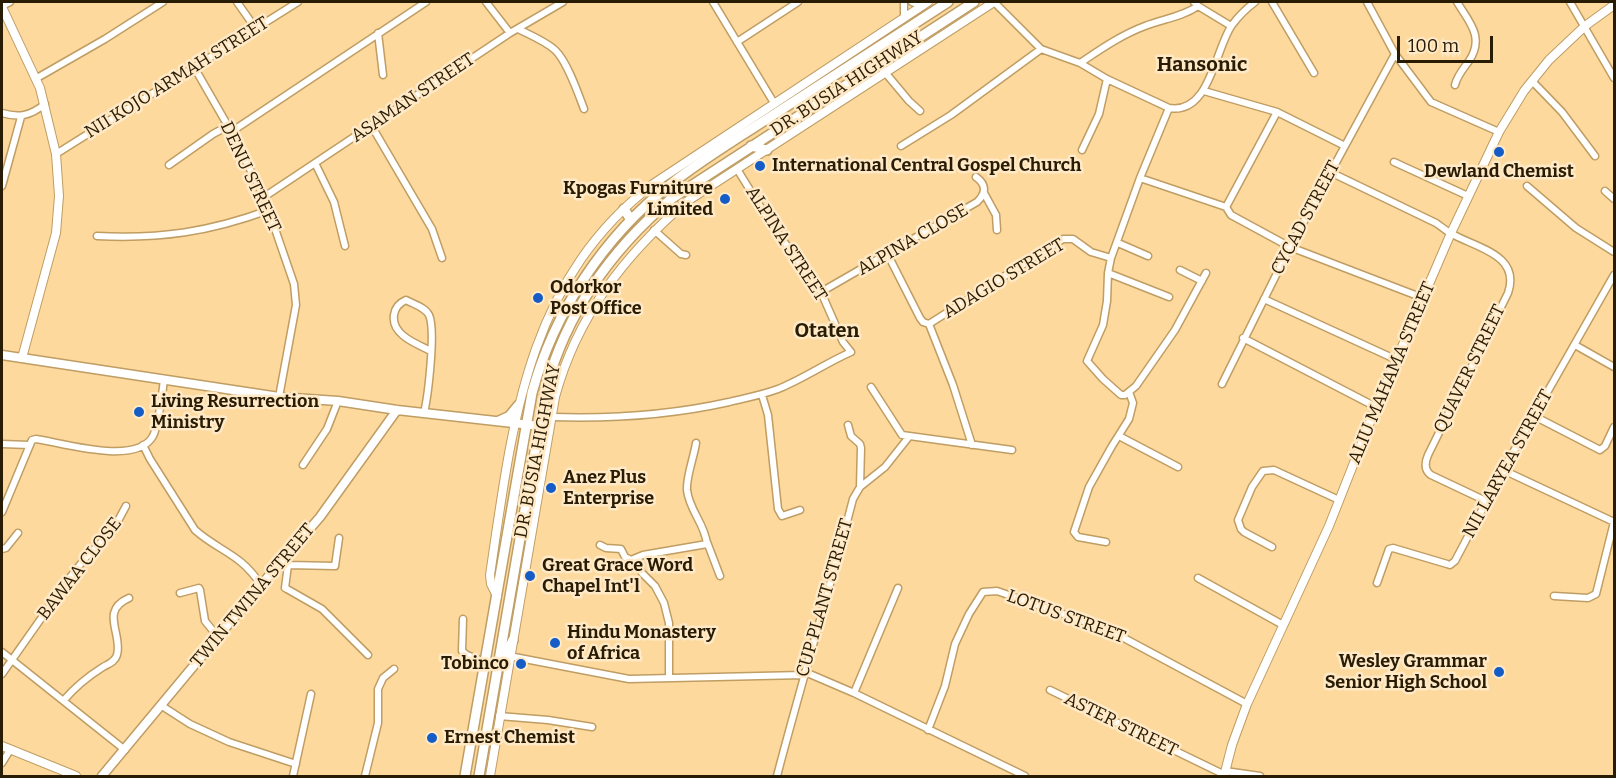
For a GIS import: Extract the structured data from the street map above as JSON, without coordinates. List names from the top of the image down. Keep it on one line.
{"streets":{"highway":["DR. BUSIA HIGHWAY"],"main road":["TWIN TWINA STREET"],"street":["NII KOJO ARMAH STREET","ASAMAN STREET","DENU STREET","CYCAD STREET","ALPINA CLOSE","ALPINA STREET","ADAGIO STREET","QUAVER STREET","ALIU MAHAMA STREET","NII LARYEA STREET","BAWAA CLOSE","CUP PLANT STREET","LOTUS STREET","ASTER STREET"]},"crossings":[["NII KOJO ARMAH STREET","DENU STREET"],["DR. BUSIA HIGHWAY","ALPINA STREET"],["ASAMAN STREET","DENU STREET"],["ALPINA CLOSE","ALPINA STREET"],["QUAVER STREET","ALIU MAHAMA STREET"],["QUAVER STREET","NII LARYEA STREET"],["ALIU MAHAMA STREET","LOTUS STREET"],["ALIU MAHAMA STREET","ASTER STREET"]],"districts":["Hansonic","Otaten"],"places":["Dewland Chemist","International Central Gospel Church","Kpogas Furniture Limited","Odorkor Post Office","Living Resurrection Ministry","Anez Plus Enterprise","Great Grace Word Chapel Int'l","Hindu Monastery of Africa","Tobinco","Wesley Grammar Senior High School","Ernest Chemist"],"scale_bar":"100 m"}
